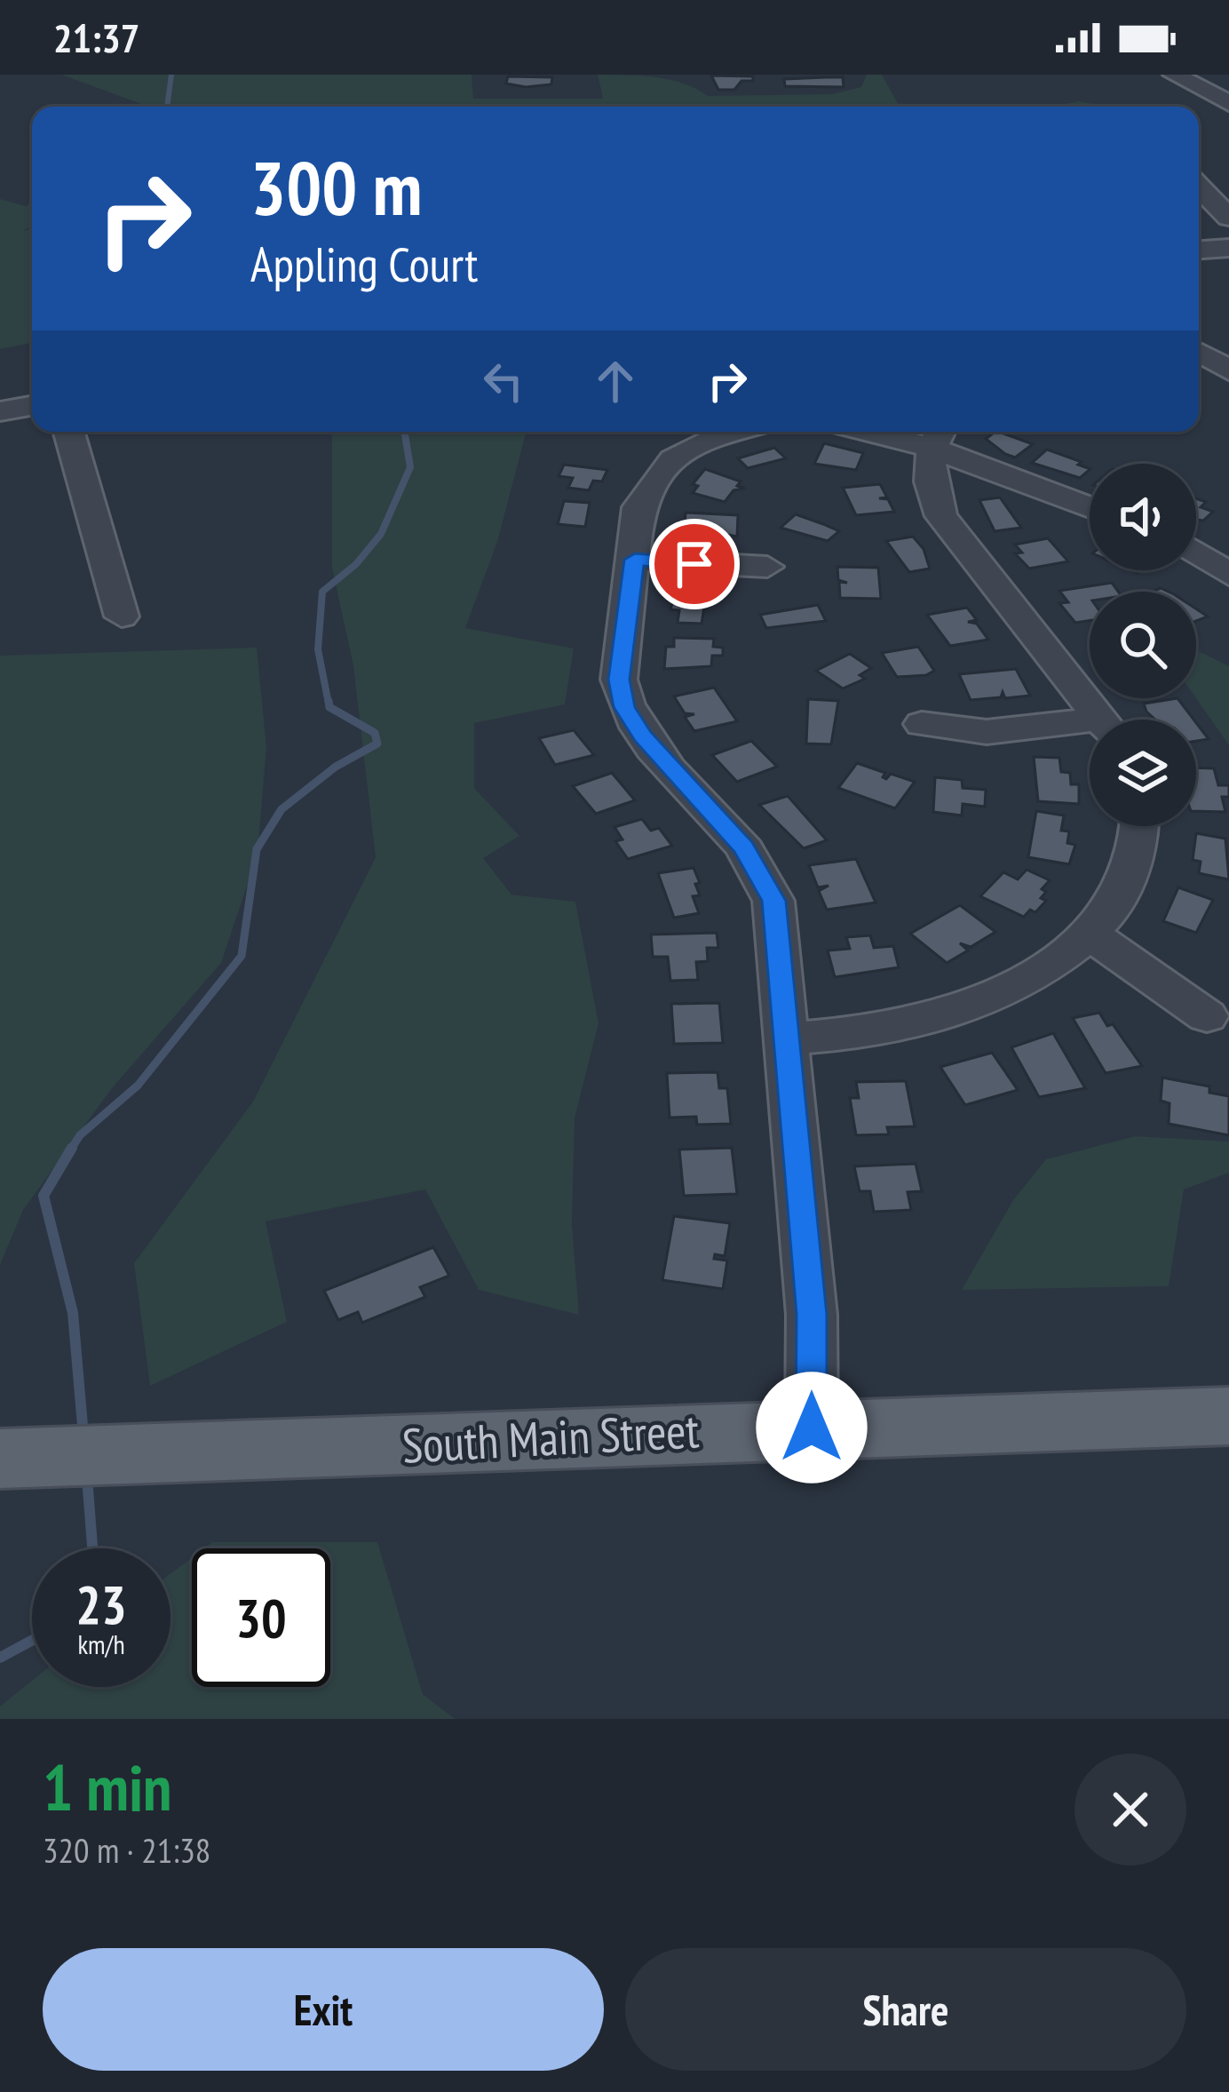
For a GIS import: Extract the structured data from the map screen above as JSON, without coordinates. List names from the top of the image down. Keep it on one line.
{"streets":{"main road":["South Main Street"]},"page":{"status":"21:37","turn":["300 m","Appling Court"],"speed":"23 km/h","limit":"30","heading":["1 min","320 m · 21:38"],"buttons":["Exit","Share"]}}
